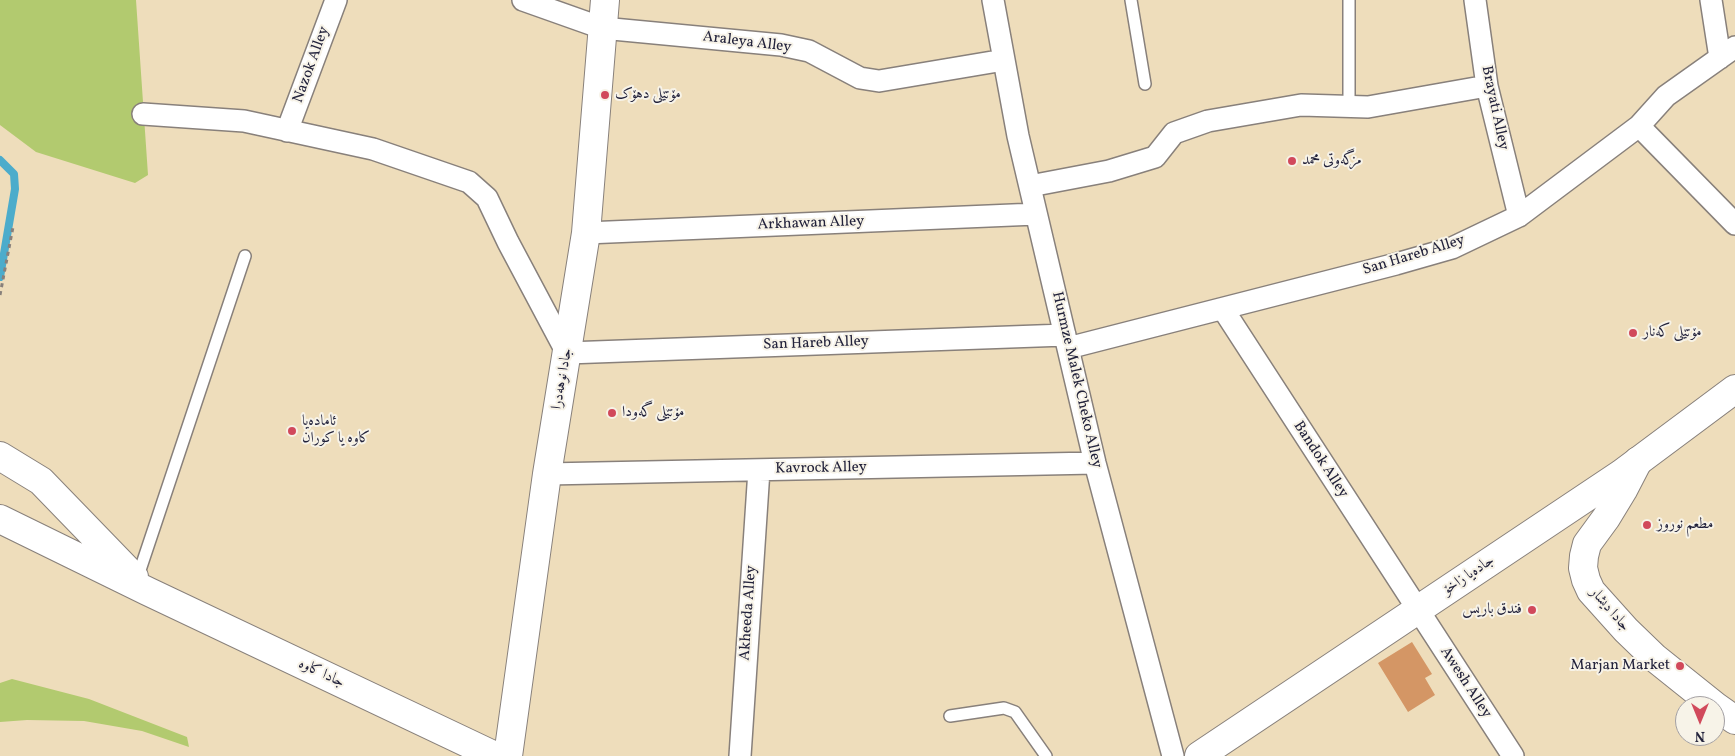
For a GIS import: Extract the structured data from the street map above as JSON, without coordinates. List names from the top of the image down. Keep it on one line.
{"streets":{"main road":["جادا نوهەدرا","جادەیا زاخۆ","جادا دیشار","جادا کاوه‌"],"street":["Araleya Alley","Nazok Alley","Brayati Alley","Arkhawan Alley","San Hareb Alley","Hurmze Malek Cheko Alley","Bandok Alley","Kavrock Alley","Akheeda Alley","Awesh Alley"]},"crossings":[["Araleya Alley","جادا نوهەدرا"],["Araleya Alley","Hurmze Malek Cheko Alley"],["Brayati Alley","San Hareb Alley"],["Arkhawan Alley","جادا نوهەدرا"],["Arkhawan Alley","Hurmze Malek Cheko Alley"],["San Hareb Alley","جادا نوهەدرا"],["San Hareb Alley","Hurmze Malek Cheko Alley"],["San Hareb Alley","Bandok Alley"],["جادا نوهەدرا","Kavrock Alley"],["Hurmze Malek Cheko Alley","Kavrock Alley"],["Bandok Alley","جادەیا زاخۆ"],["Bandok Alley","Awesh Alley"],["Kavrock Alley","Akheeda Alley"],["جادەیا زاخۆ","جادا دیشار"],["جادەیا زاخۆ","Awesh Alley"]],"places":["مۆتێلی دهۆک","مزگەوتی محمد","مۆتێلی کەنار","مۆتێلی گەودا","ئاماده‌یا کاوه‌ یا کوران","مطعم نوروز","فندق باريس","Marjan Market"],"north":"bottom"}
